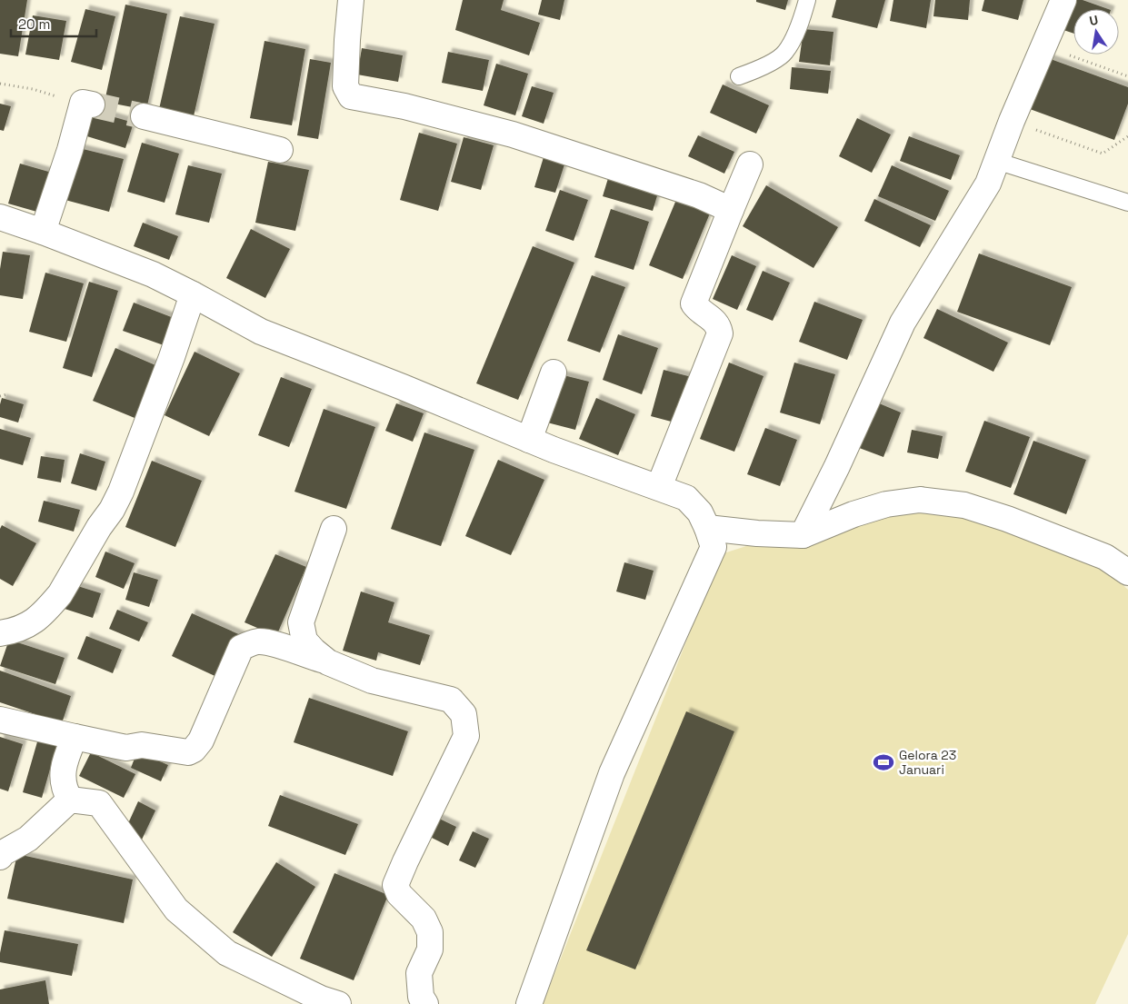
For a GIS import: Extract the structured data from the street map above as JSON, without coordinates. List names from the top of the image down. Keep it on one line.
{"places":{"sports":["Gelora 23 Januari"]},"scale_bar":"20 m","north":"top"}
